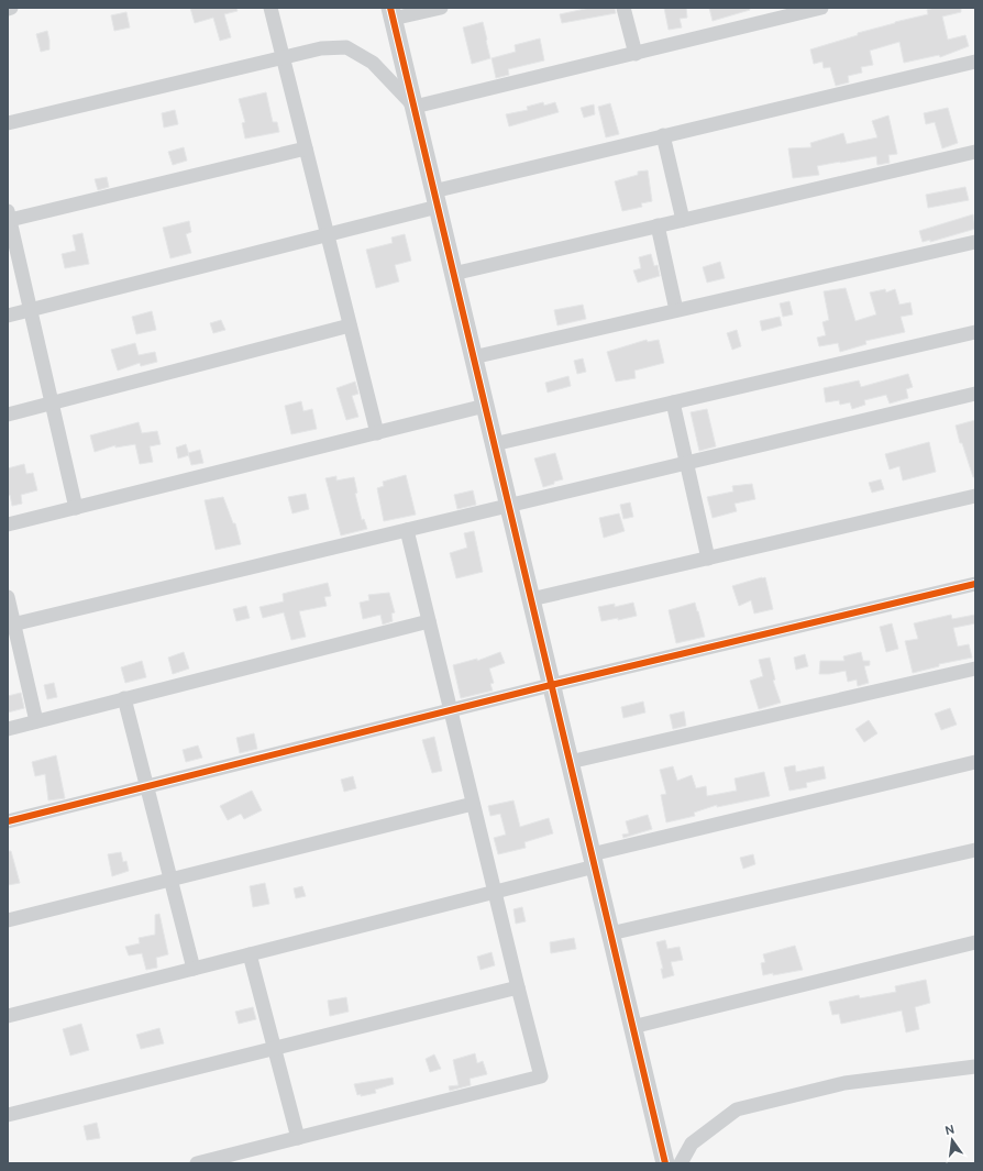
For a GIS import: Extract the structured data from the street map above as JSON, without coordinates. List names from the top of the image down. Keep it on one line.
{"north":"top"}
